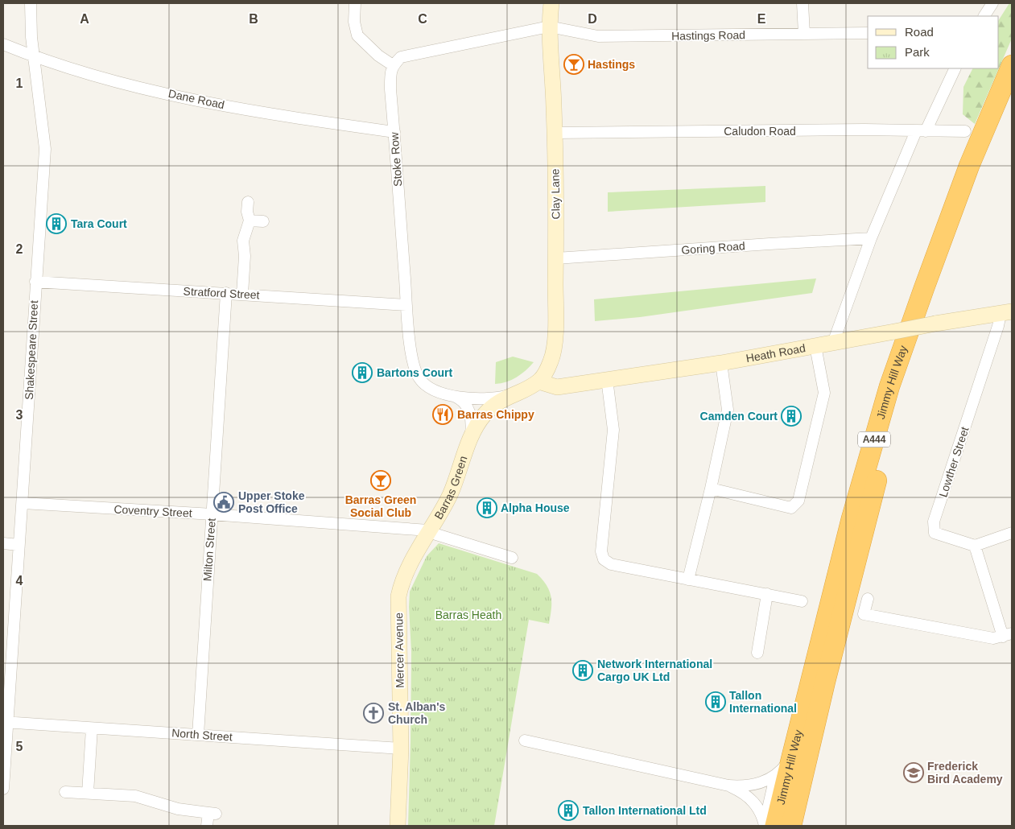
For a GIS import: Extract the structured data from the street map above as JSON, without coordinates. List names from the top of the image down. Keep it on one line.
{"streets":{"highway":["Jimmy Hill Way","A444"],"street":["Hastings Road","Dane Road","Caludon Road","Stoke Row","Clay Lane","Goring Road","Stratford Street","Shakespeare Street","Heath Road","Lowther Street","Barras Green","Coventry Street","Milton Street","Mercer Avenue","North Street"]},"crossings":[["Hastings Road","Clay Lane"],["Dane Road","Stoke Row"],["Dane Road","Shakespeare Street"],["Caludon Road","Clay Lane"],["Stoke Row","Stratford Street"],["Stoke Row","Barras Green"],["Clay Lane","Goring Road"],["Clay Lane","Heath Road"],["Clay Lane","Barras Green"],["Stratford Street","Shakespeare Street"],["Stratford Street","Milton Street"],["Shakespeare Street","Coventry Street"],["Shakespeare Street","North Street"],["Heath Road","Lowther Street"],["Heath Road","Barras Green"],["Barras Green","Coventry Street"],["Barras Green","Mercer Avenue"],["Coventry Street","Milton Street"],["Coventry Street","Mercer Avenue"],["Milton Street","North Street"],["Mercer Avenue","North Street"]],"parks":["Barras Heath"],"places":{"bar":["Hastings","Barras Green Social Club"],"building":["Tara Court","Bartons Court","Camden Court","Alpha House","Network International Cargo UK Ltd","Tallon International","Tallon International Ltd"],"restaurant":["Barras Chippy"],"public building":["Upper Stoke Post Office"],"church":["St. Alban's Church"],"school or university":["Frederick Bird Academy"]},"legend":["Road","Park"],"grid":{"columns":["A","B","C","D","E"],"rows":["1","2","3","4","5"]}}
